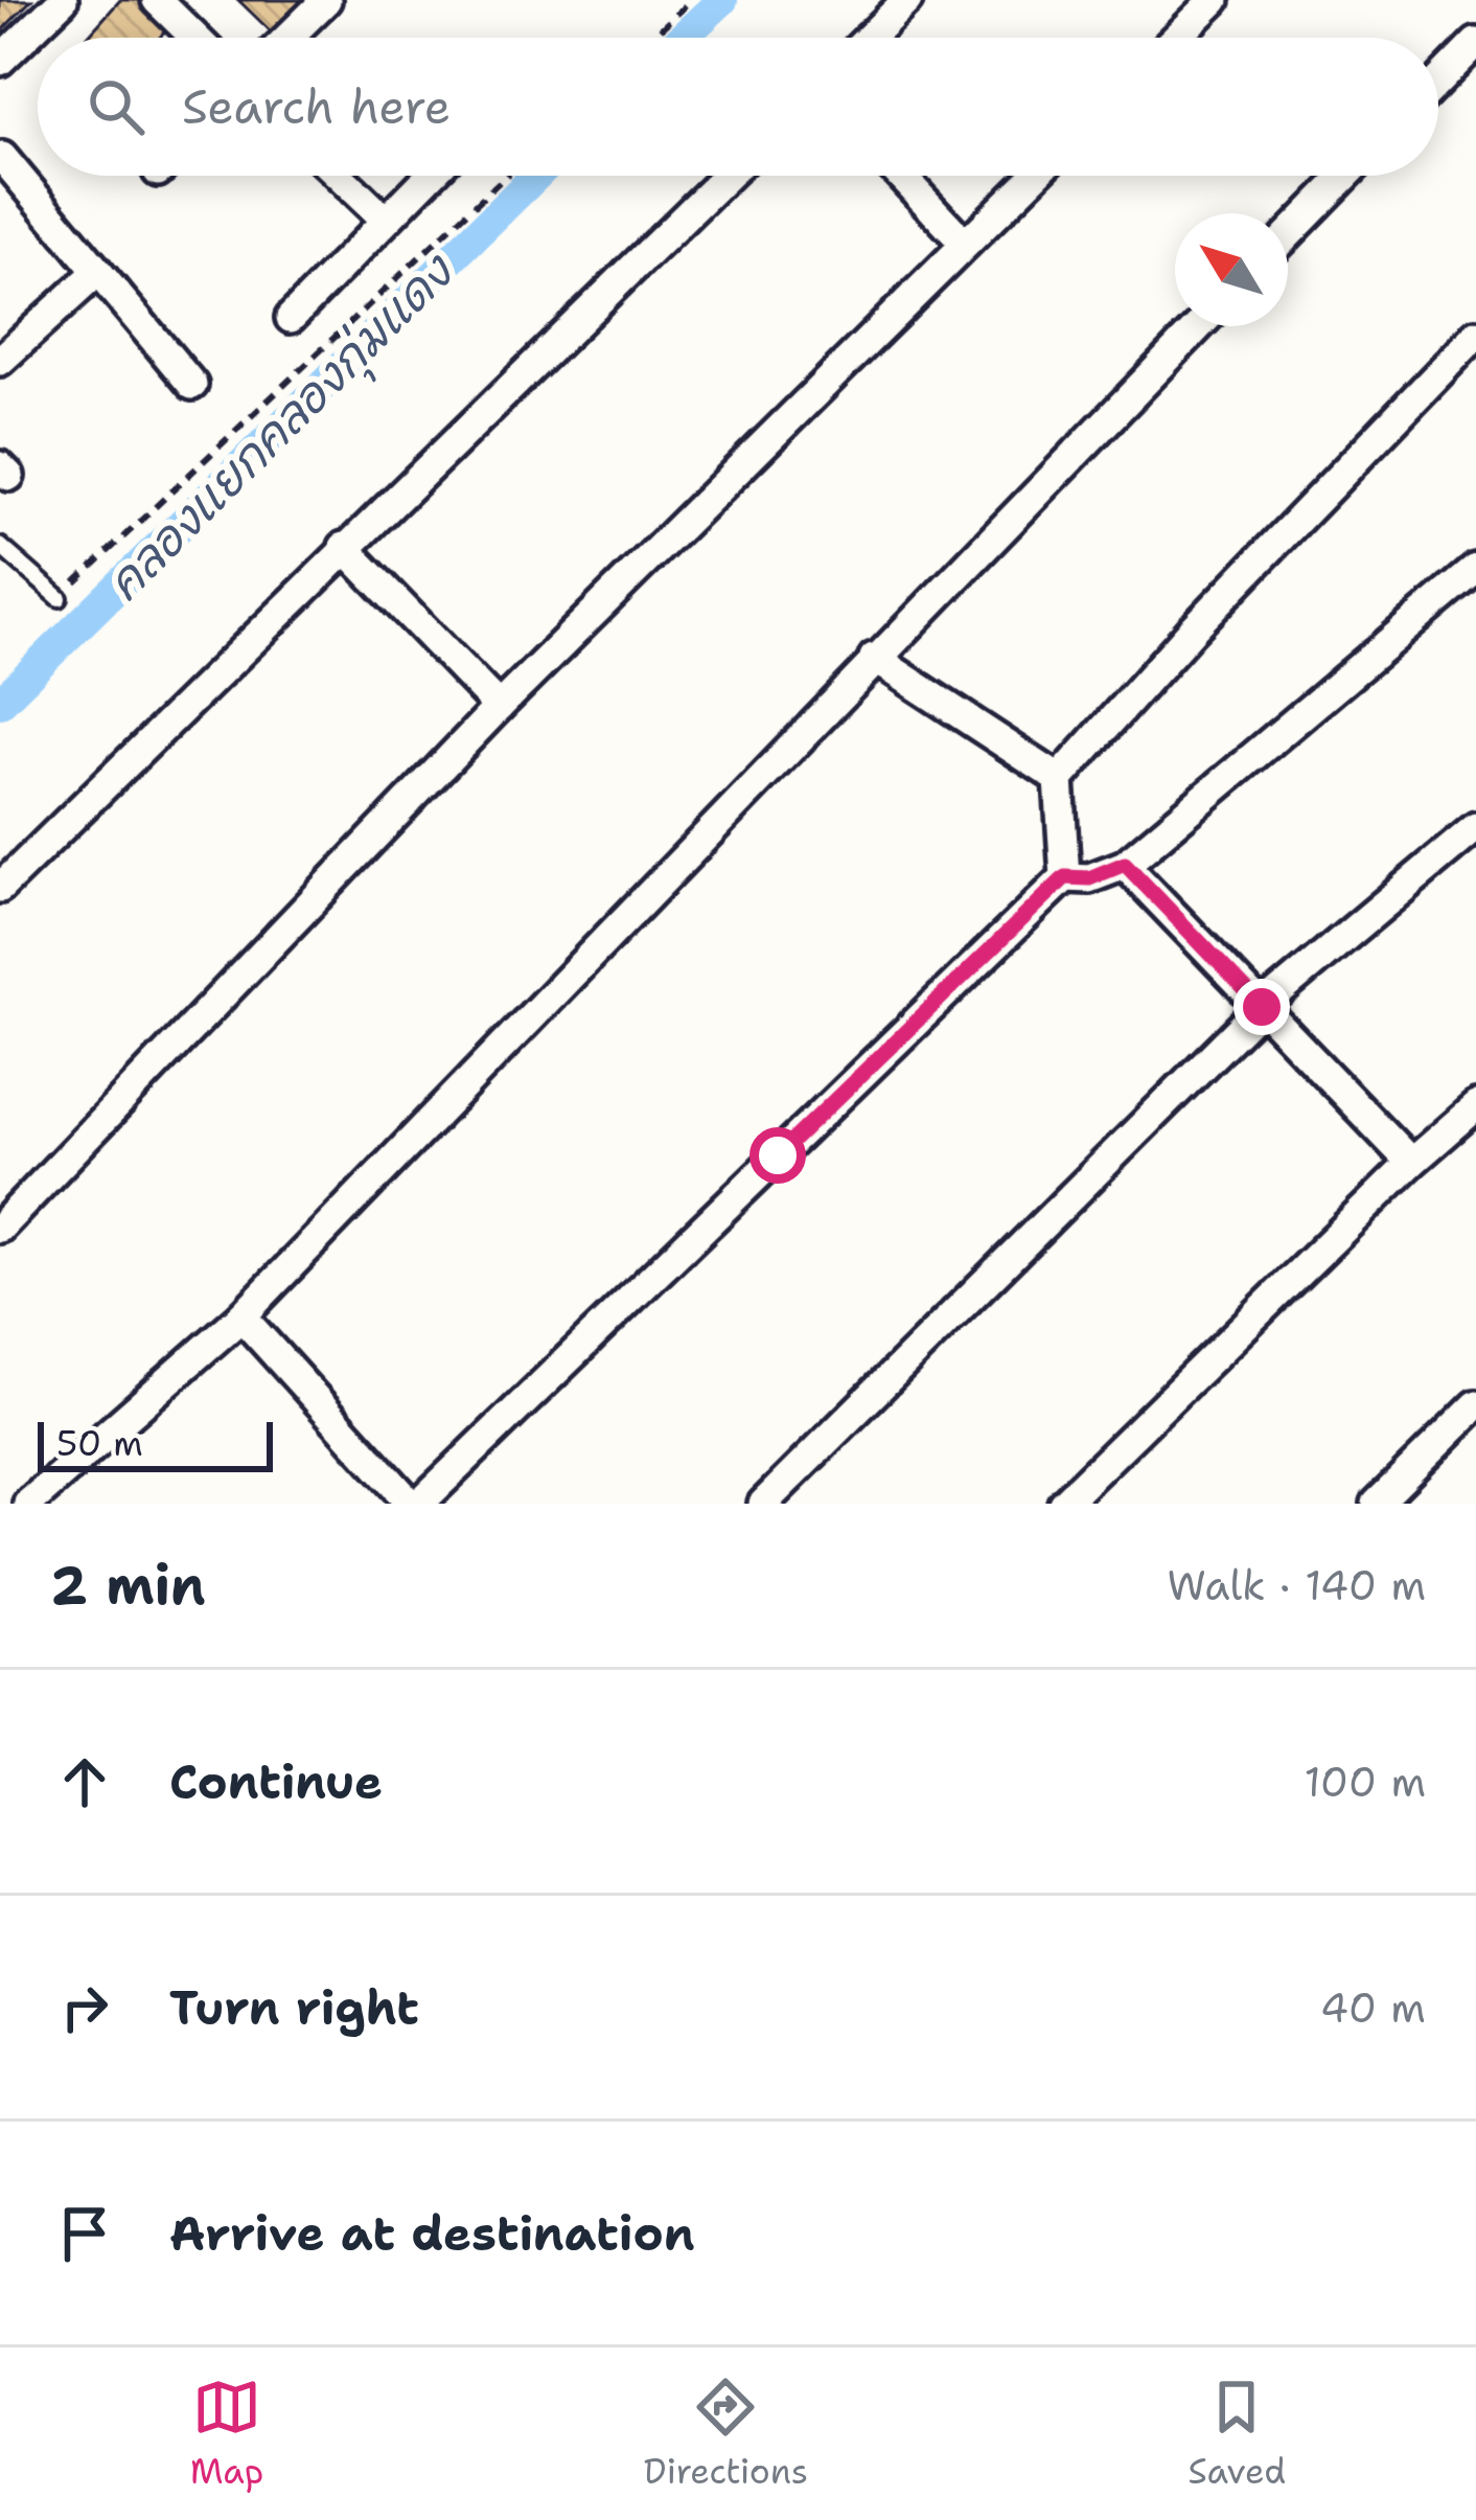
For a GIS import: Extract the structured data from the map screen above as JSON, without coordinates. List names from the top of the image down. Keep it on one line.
{"water":["คลองแยกคลองกุ่มแดง"],"scale_bar":"50 m","north":"top left","page":{"search":"Search here","scale":"50 m","heading":["2 min","Walk · 140 m"],"list":[["Continue","100 m"],["Turn right","40 m"],"Arrive at destination"],"nav":["Map","Directions","Saved"]}}
